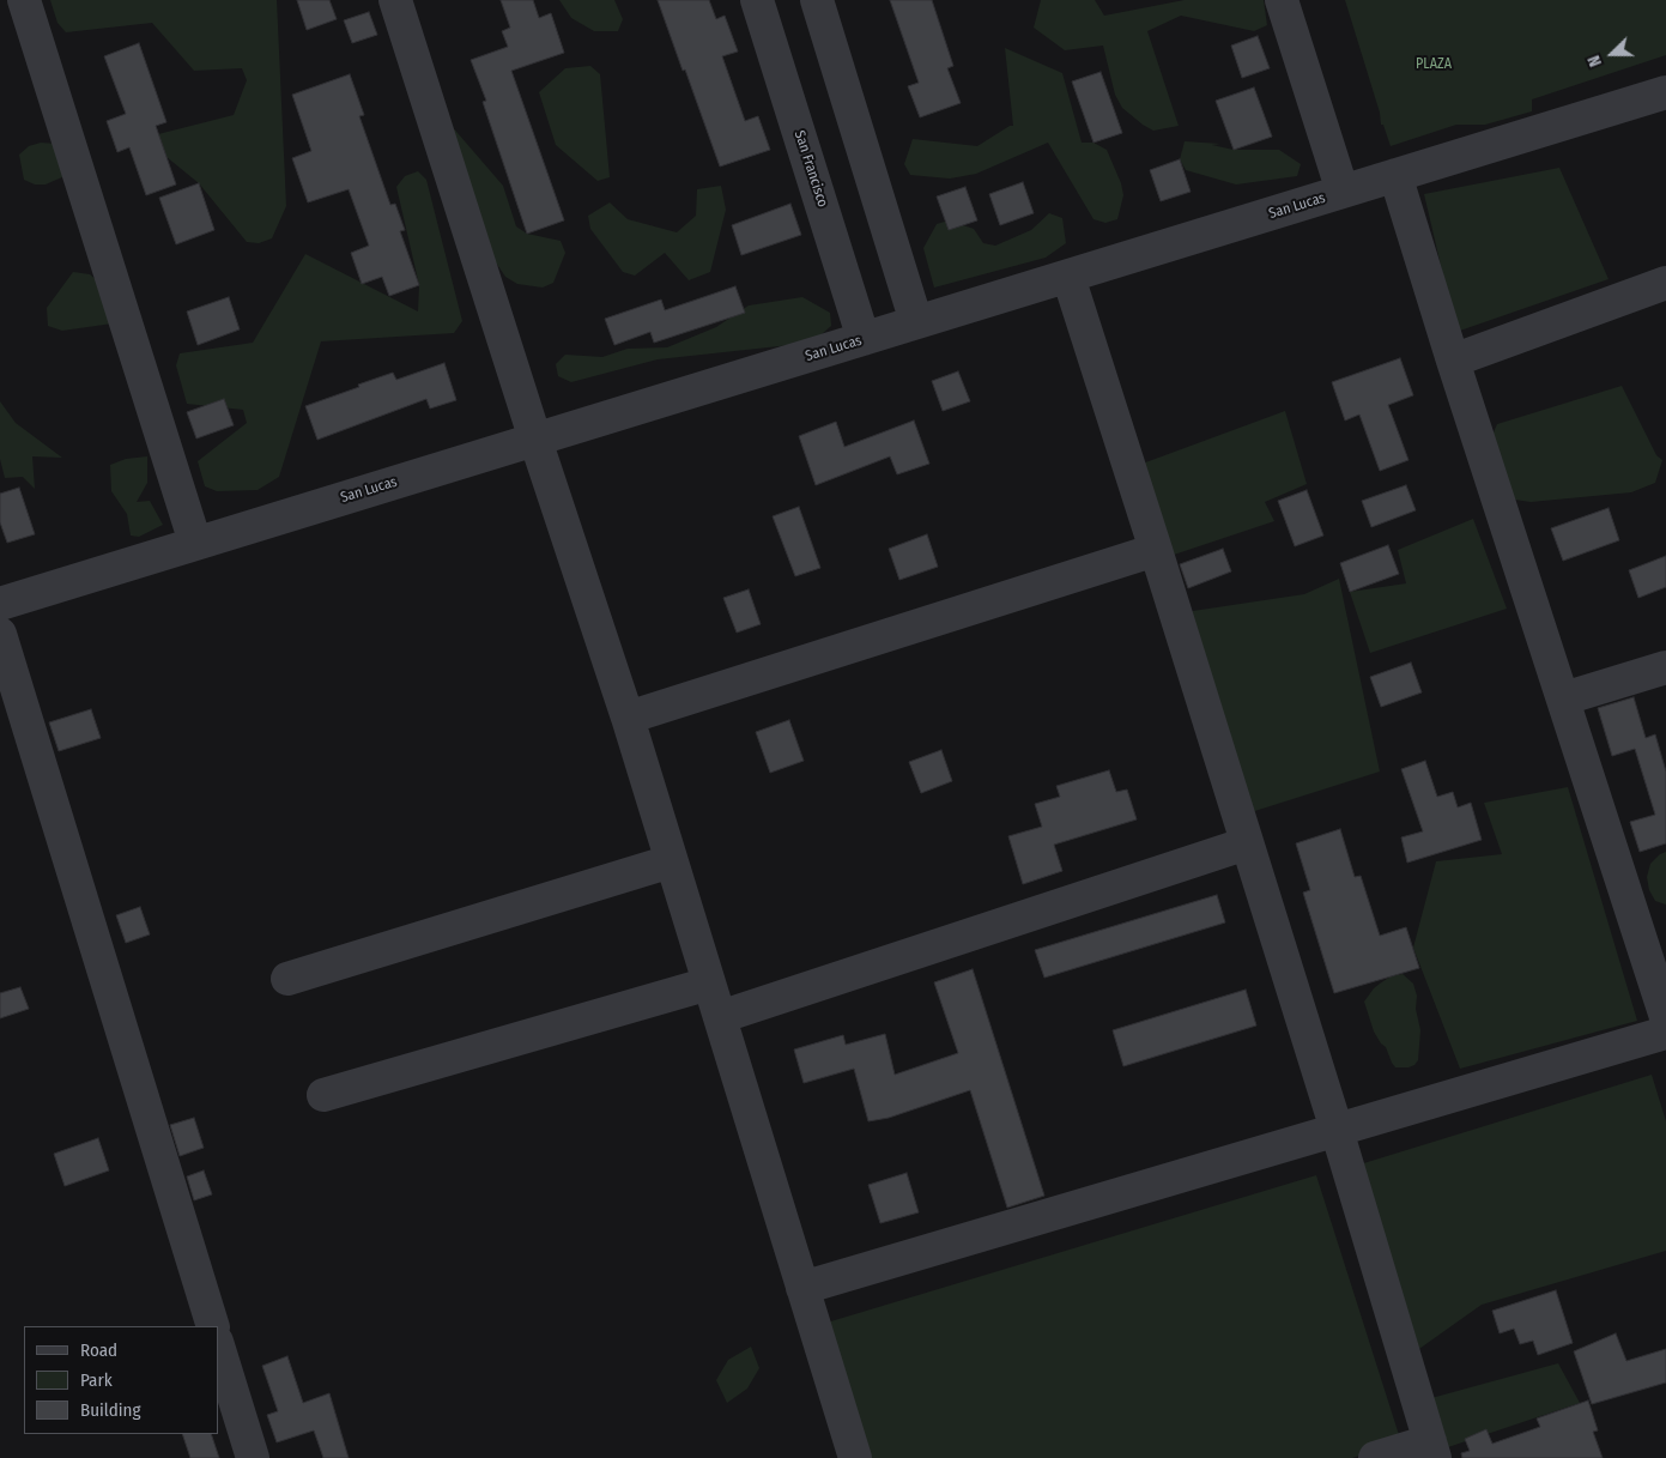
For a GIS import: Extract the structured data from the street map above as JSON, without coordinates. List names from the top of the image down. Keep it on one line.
{"streets":{"street":["San Francisco","San Lucas"]},"crossings":[["San Francisco","San Lucas"]],"parks":["PLAZA"],"legend":["Road","Park","Building"],"north":"left"}
